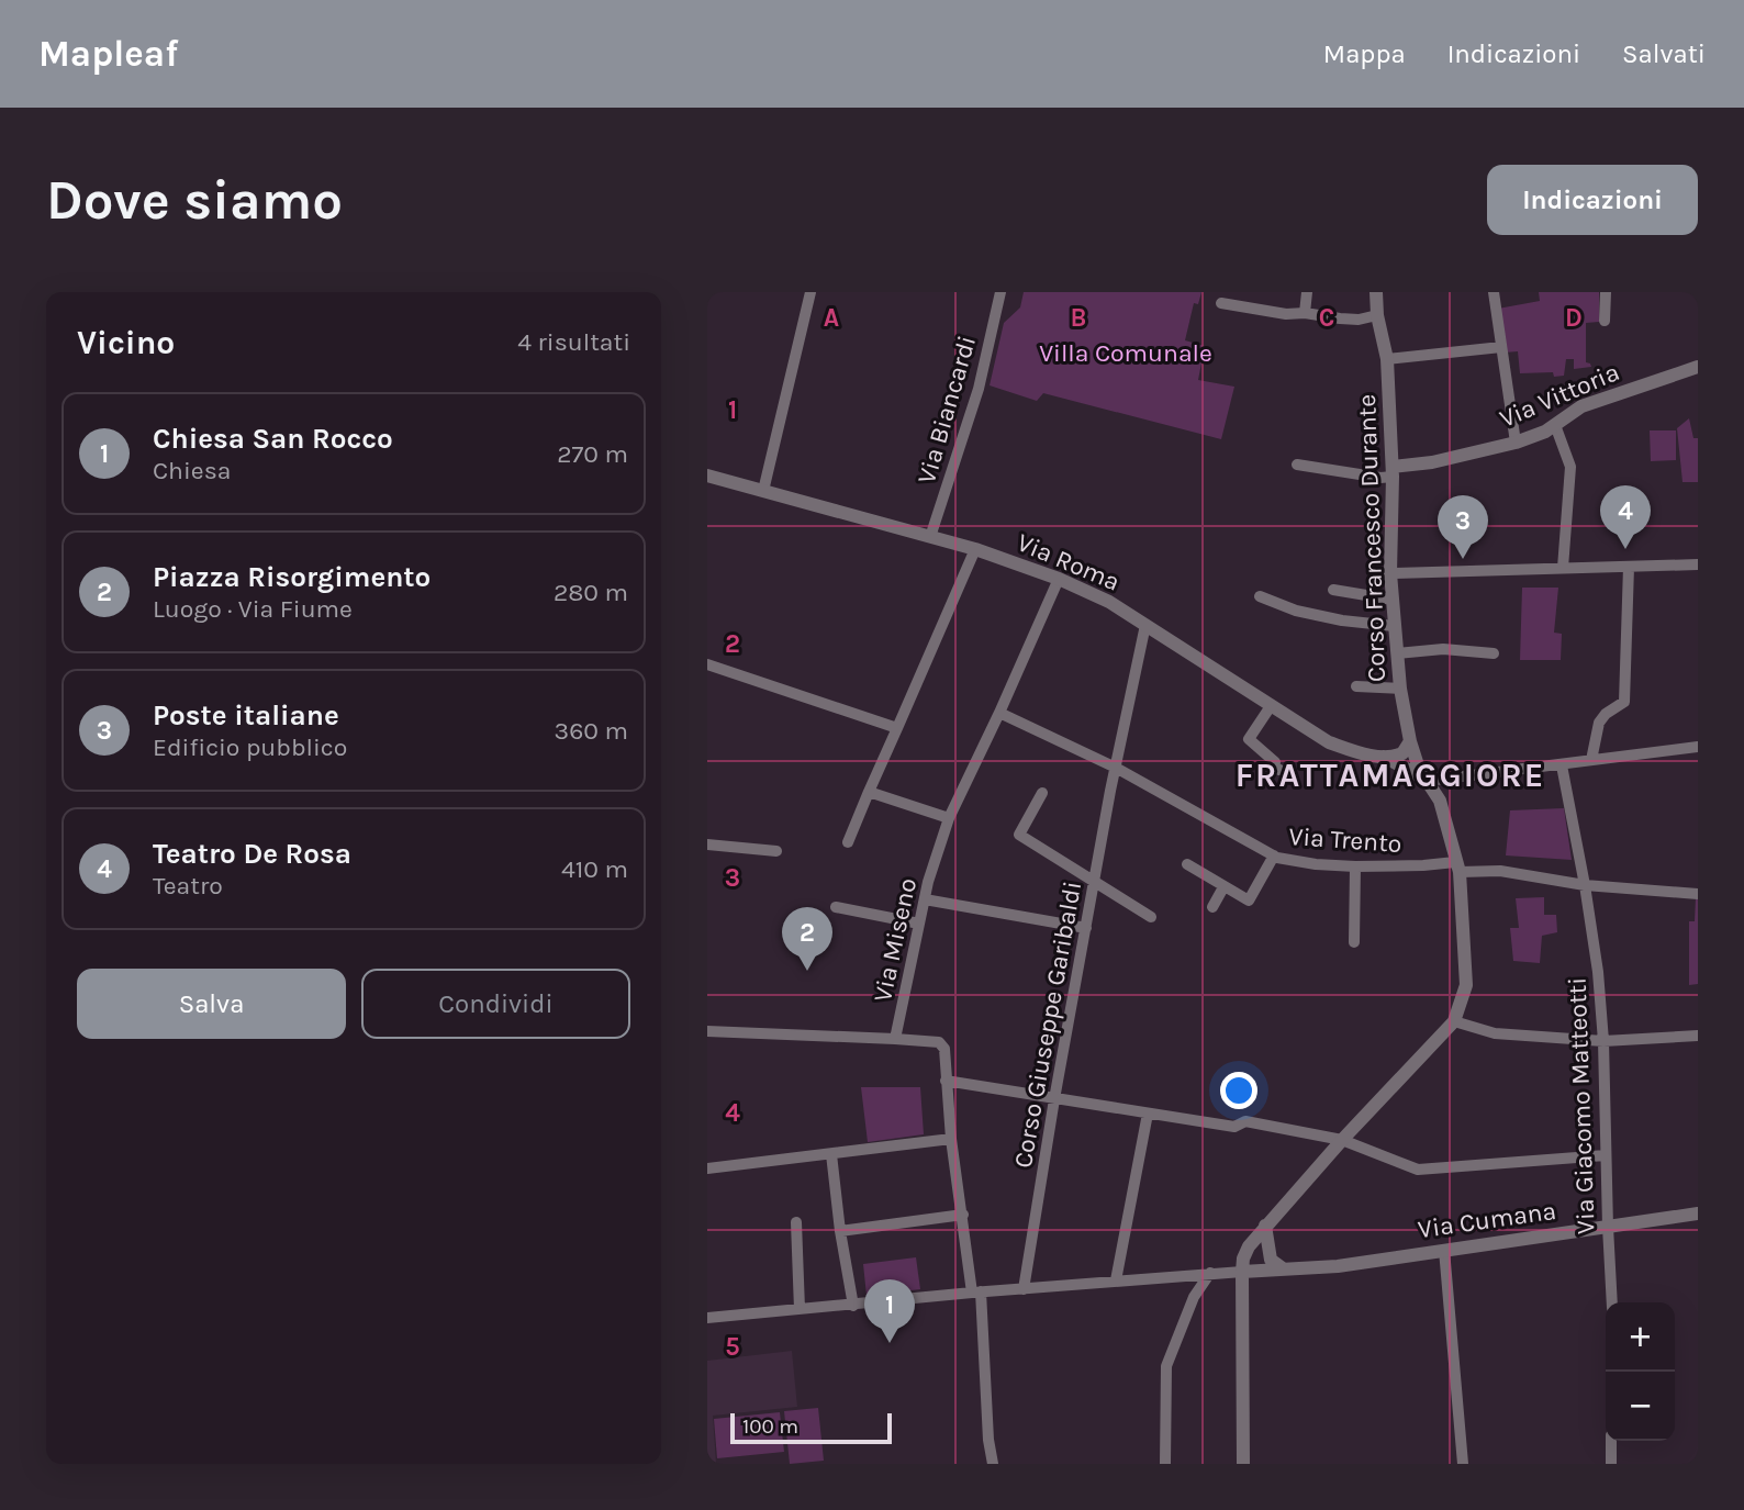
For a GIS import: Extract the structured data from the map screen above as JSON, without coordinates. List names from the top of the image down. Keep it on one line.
{"streets":{"street":["Via Vittoria","Via Biancardi","Corso Francesco Durante","Via Roma","Via Trento","Via Miseno","Corso Giuseppe Garibaldi","Via Giacomo Matteotti","Via Cumana"]},"crossings":[["Via Vittoria","Corso Francesco Durante"],["Via Biancardi","Via Roma"],["Corso Francesco Durante","Via Roma"],["Corso Francesco Durante","Via Trento"],["Corso Francesco Durante","Via Cumana"],["Via Roma","Via Miseno"],["Via Roma","Corso Giuseppe Garibaldi"],["Via Trento","Via Miseno"],["Via Trento","Corso Giuseppe Garibaldi"],["Via Trento","Via Giacomo Matteotti"],["Via Giacomo Matteotti","Via Cumana"]],"districts":["FRATTAMAGGIORE"],"parks":["Villa Comunale"],"scale_bar":"100 m","page":{"header":"Mapleaf","nav":["Mappa","Indicazioni","Salvati"],"buttons":["Indicazioni",["Salva","Condividi"]],"title":"Dove siamo","heading":["Vicino","4 risultati"],"list":[{"mark":"1","name":"Chiesa San Rocco","note":"Chiesa","value":"270 m"},{"mark":"2","name":"Piazza Risorgimento","note":"Luogo · Via Fiume","value":"280 m"},{"mark":"3","name":"Poste italiane","note":"Edificio pubblico","value":"360 m"},{"mark":"4","name":"Teatro De Rosa","note":"Teatro","value":"410 m"}],"pins":["4","3","2","1"],"map_buttons":["+","−"],"scale":"100 m"},"grid":{"columns":["A","B","C","D"],"rows":["1","2","3","4","5"]}}
